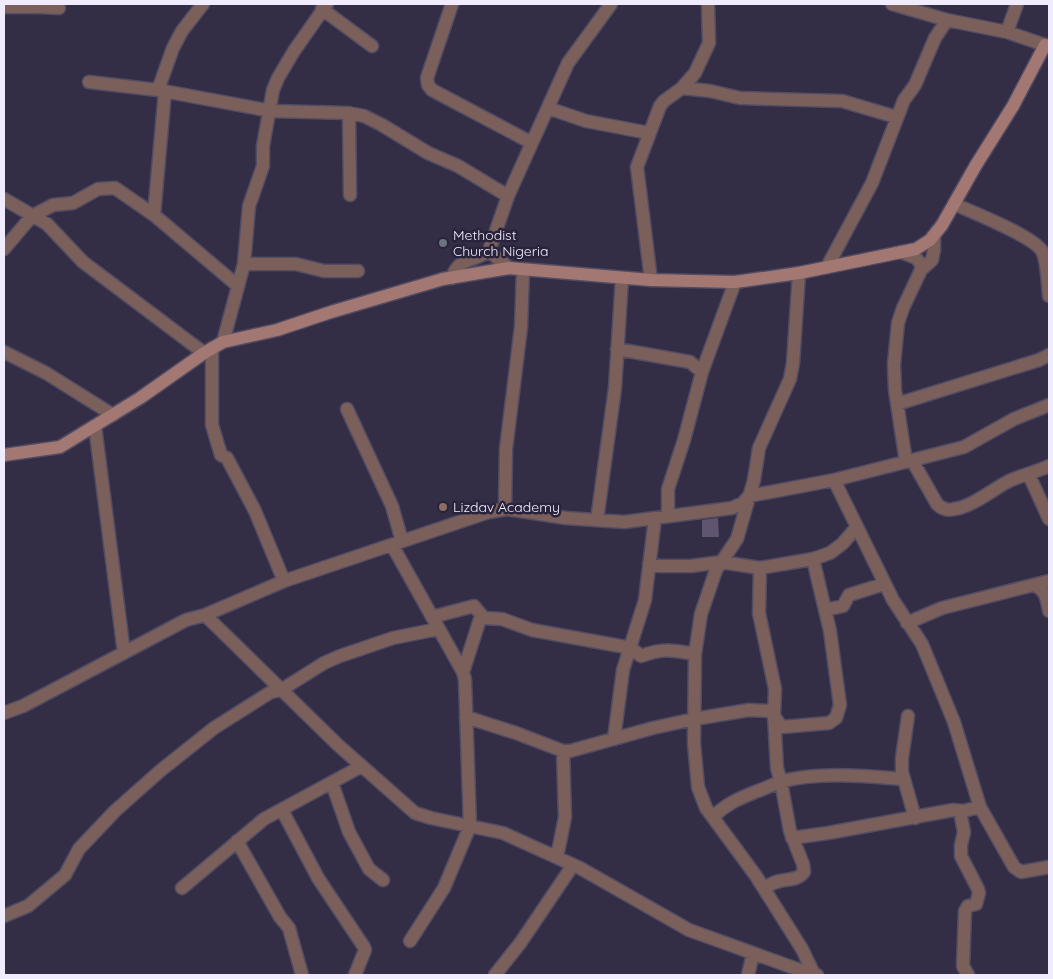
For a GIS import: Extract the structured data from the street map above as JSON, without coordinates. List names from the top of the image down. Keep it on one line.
{"places":["Methodist Church Nigeria","Lizdav Academy"]}
